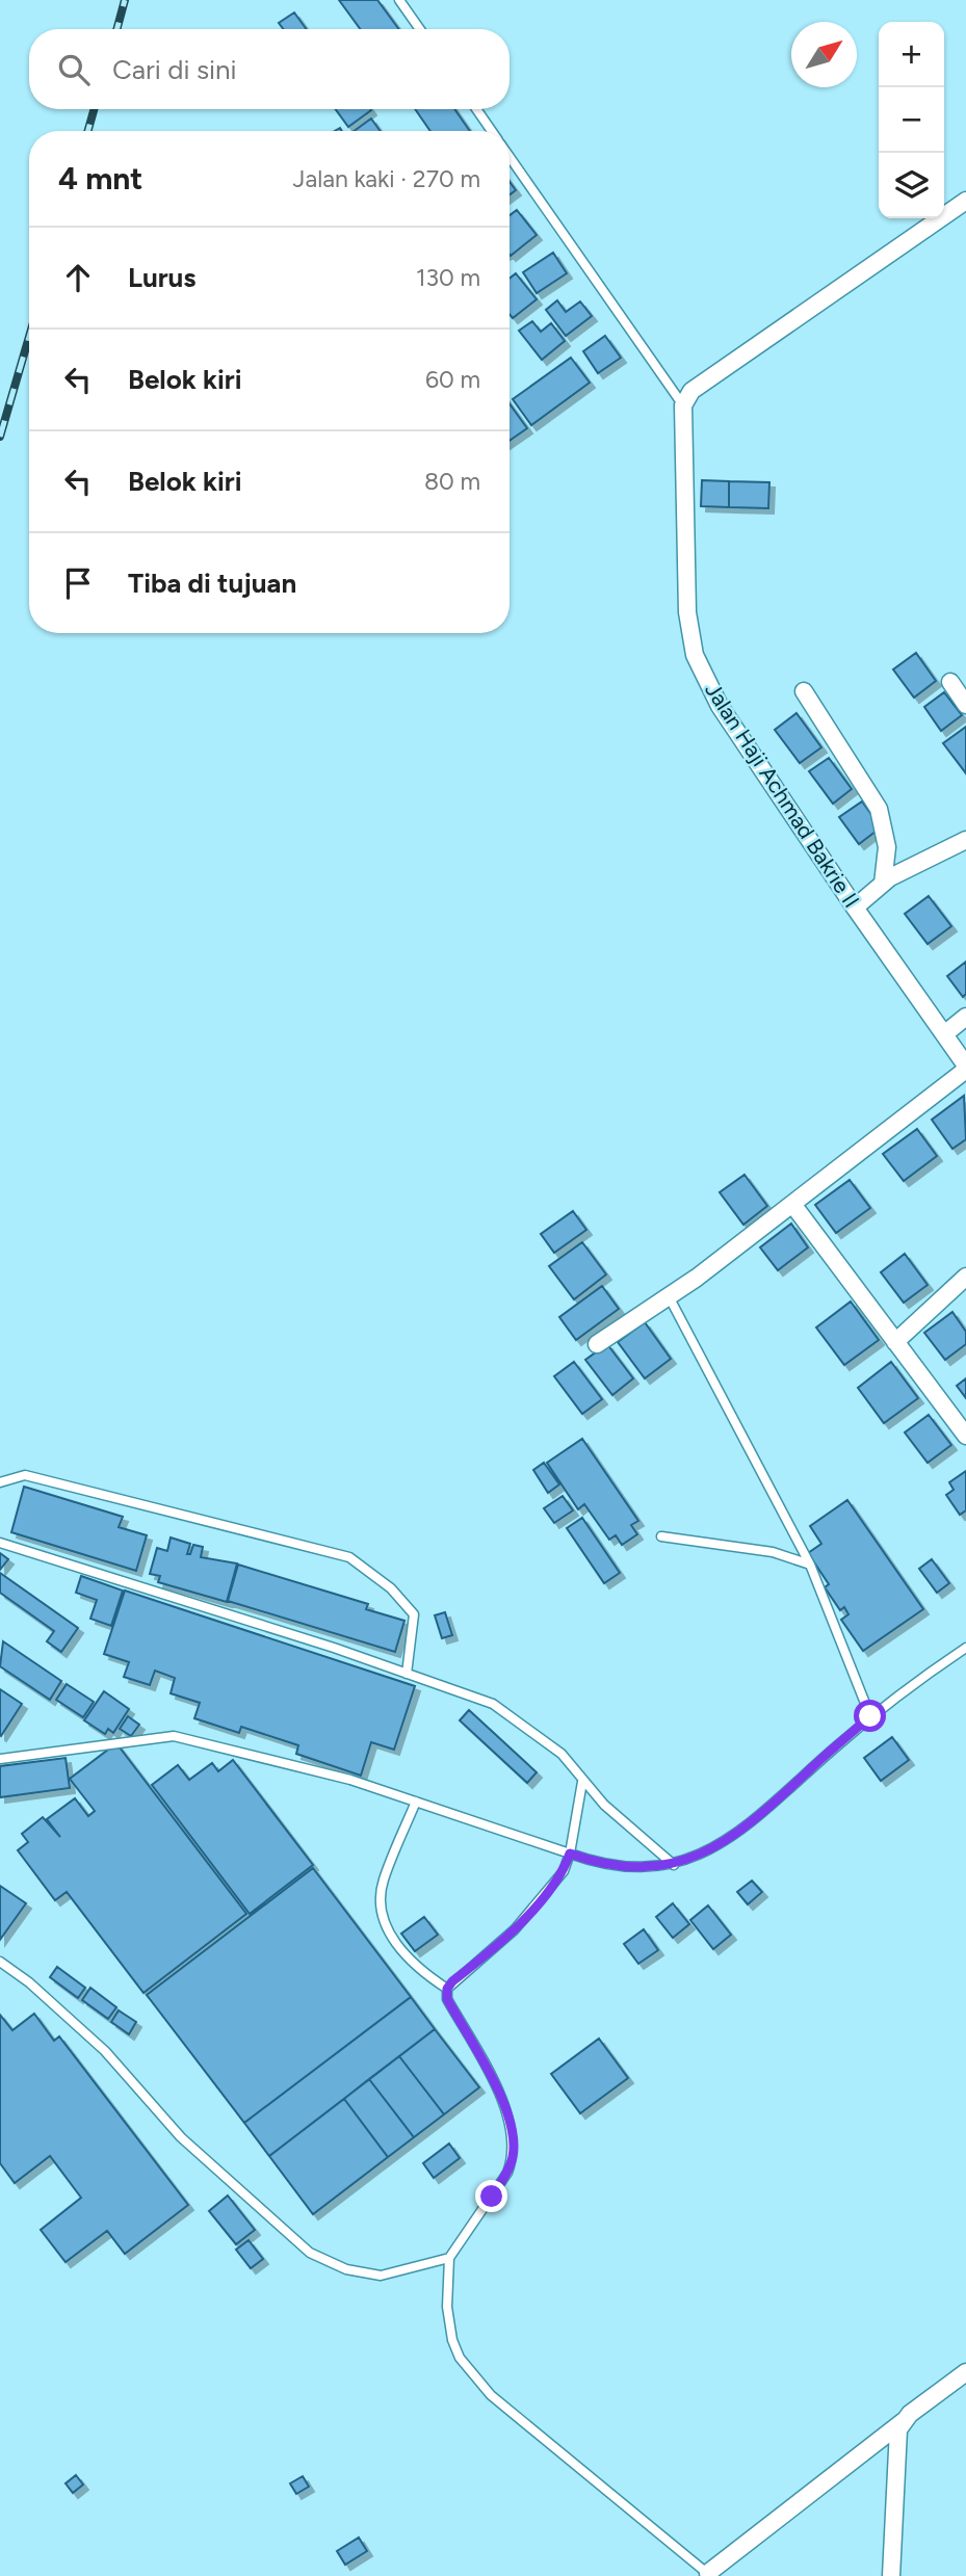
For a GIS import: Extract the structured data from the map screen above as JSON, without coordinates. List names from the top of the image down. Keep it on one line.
{"streets":{"street":["Jalan Haji Achmad Bakrie II"]},"north":"top right","page":{"map_buttons":["+","−"],"search":"Cari di sini","heading":["4 mnt","Jalan kaki · 270 m"],"list":[["Lurus","130 m"],["Belok kiri","60 m"],["Belok kiri","80 m"],"Tiba di tujuan"]}}
